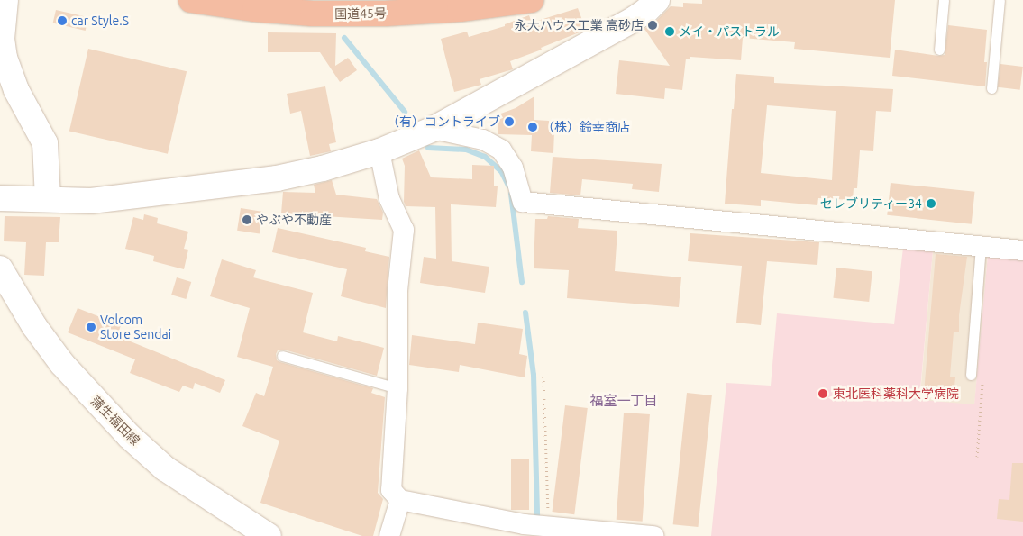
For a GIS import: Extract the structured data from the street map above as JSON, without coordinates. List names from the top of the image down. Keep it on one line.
{"streets":{"highway":["国道45号"],"street":["蒲生福田線"]},"districts":["福室一丁目"],"places":["car Style.S","永大ハウス工業 高砂店","メイ・パストラル","（有）コントライブ","（株）鈴幸商店","セレブリティー34","やぶや不動産","Volcom Store Sendai","東北医科薬科大学病院"]}
